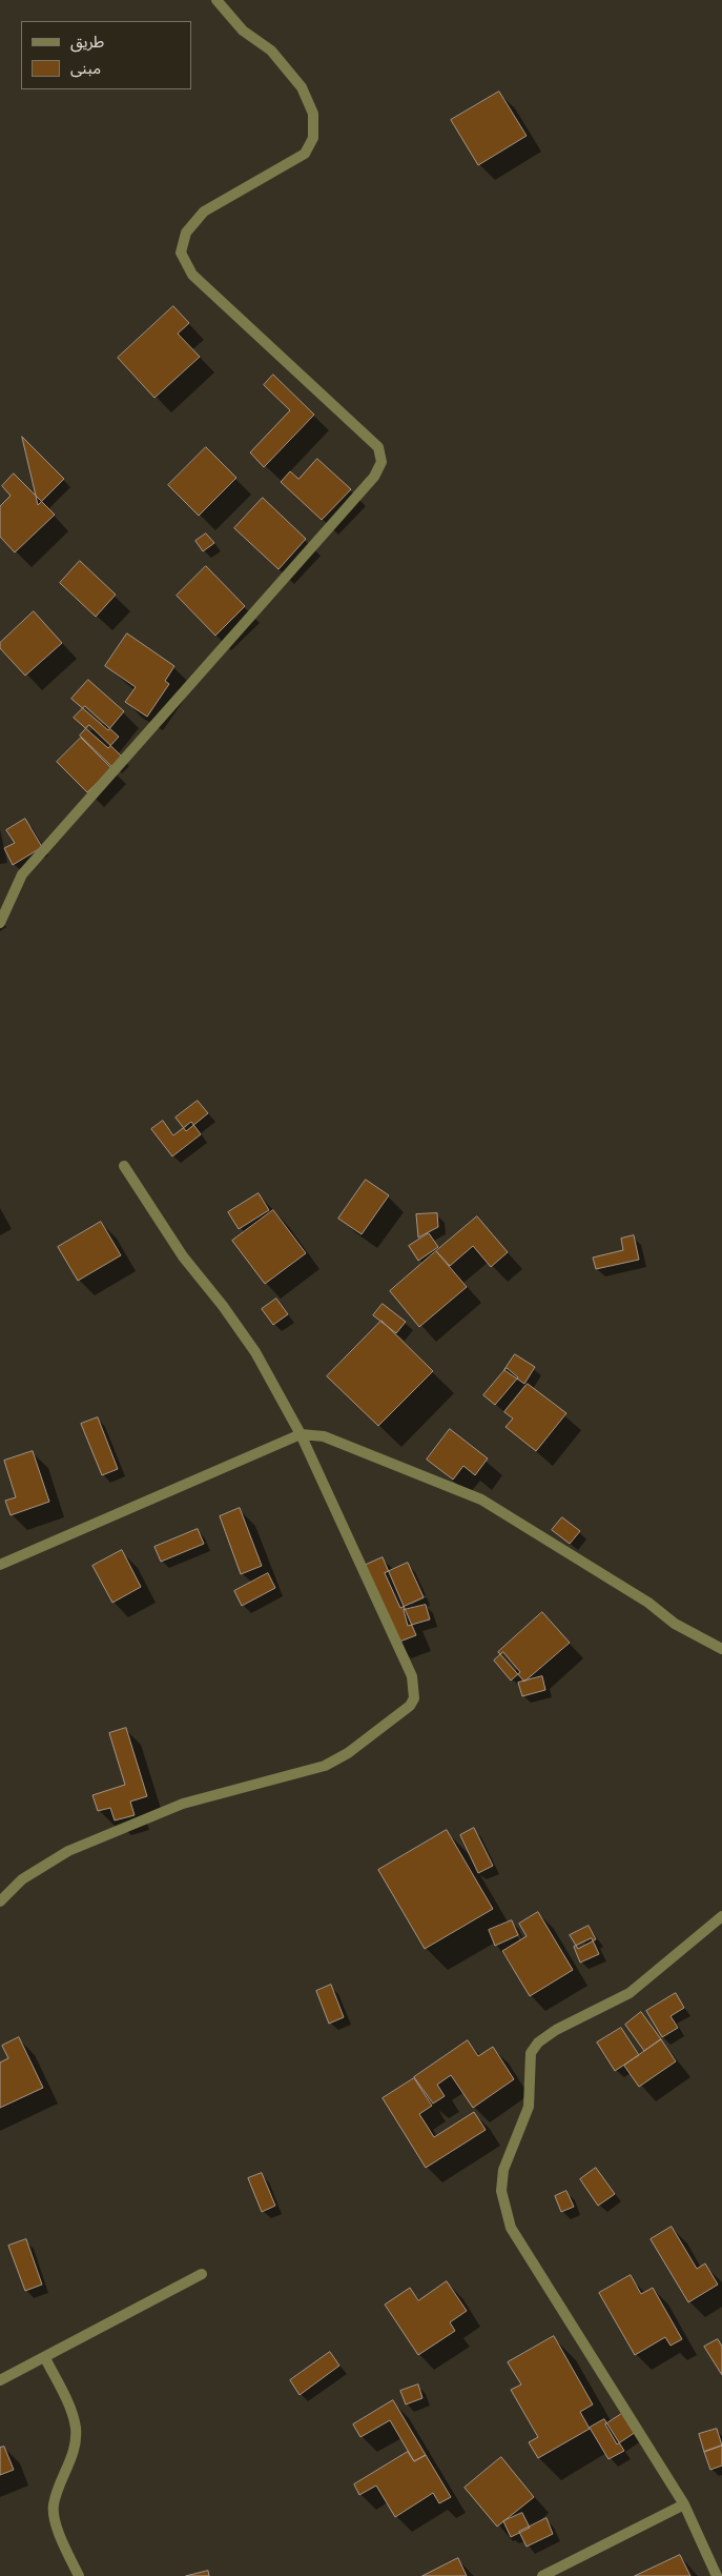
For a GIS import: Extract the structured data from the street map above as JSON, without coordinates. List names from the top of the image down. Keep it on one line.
{"legend":["طريق","مبنى"]}
